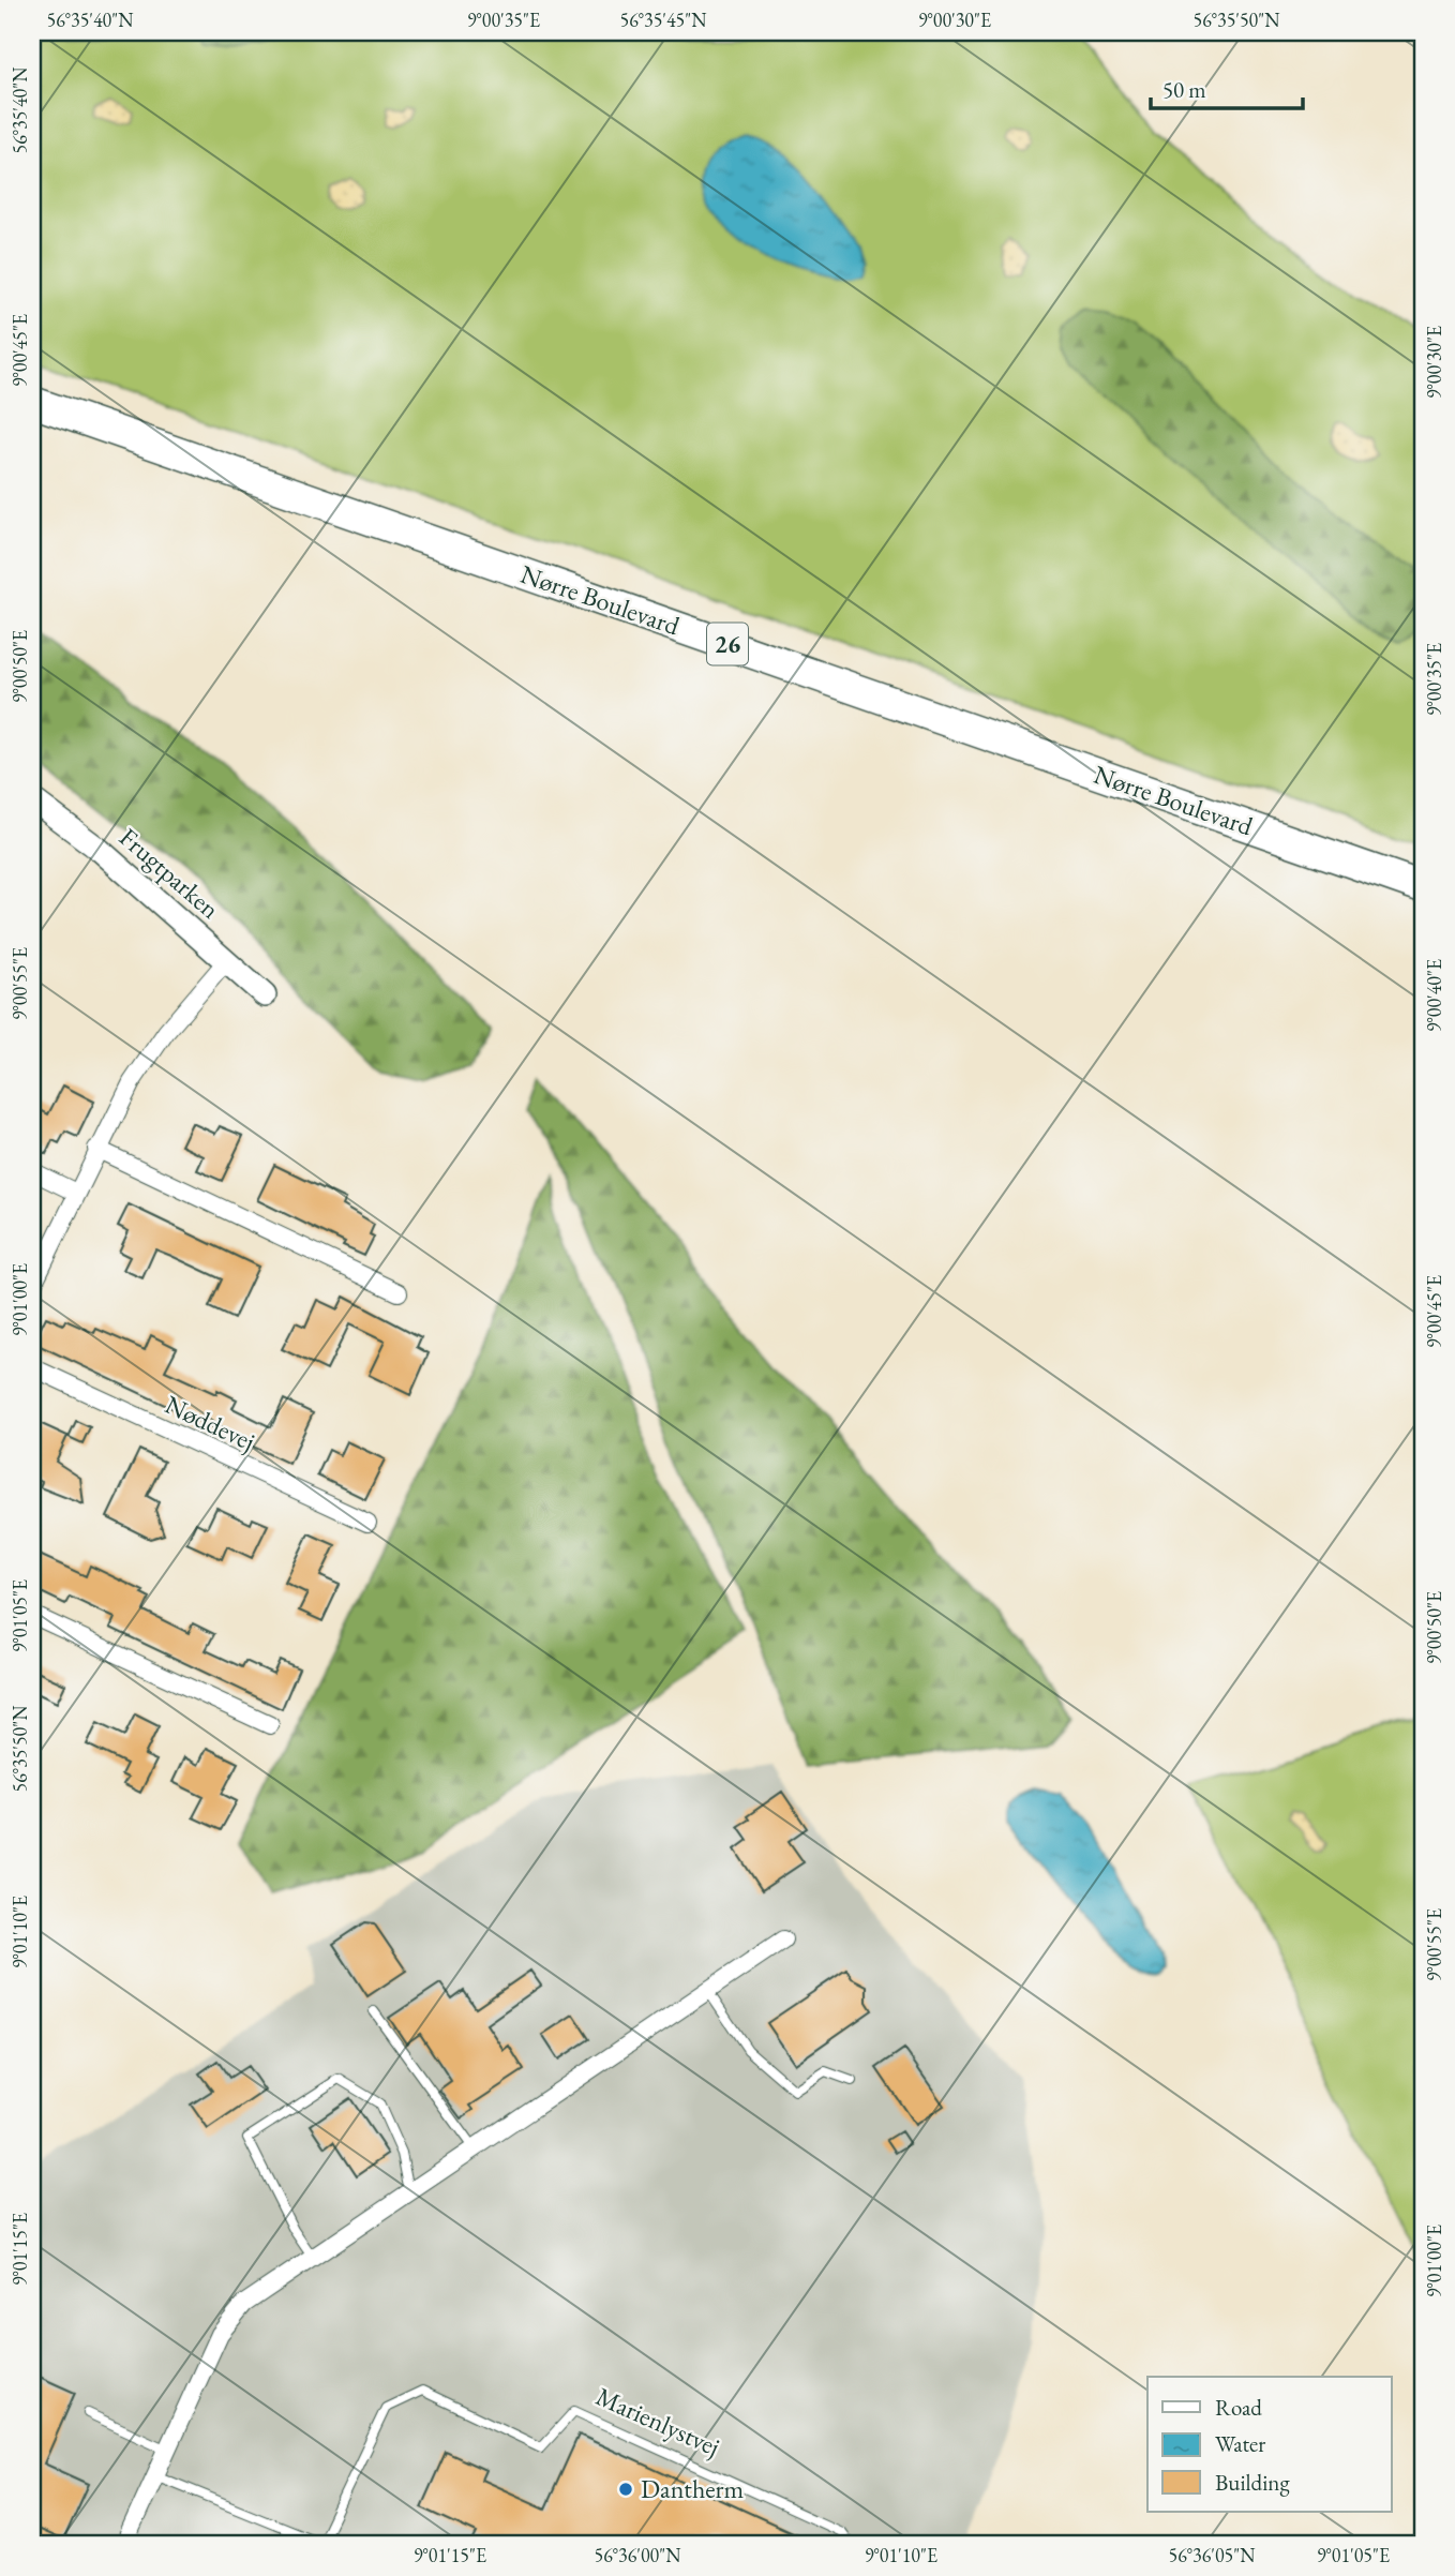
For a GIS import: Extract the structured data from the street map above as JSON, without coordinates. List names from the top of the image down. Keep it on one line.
{"streets":{"highway":["Nørre Boulevard","26"],"street":["Frugtparken","Nøddevej"],"lane":["Marienlystvej"]},"places":["Dantherm"],"legend":["Road","Water","Building"],"scale_bar":"50 m","coordinates":["56°35'40\"N","9°00'35\"E","56°35'45\"N","9°00'30\"E","56°35'50\"N","9°00'45\"E","9°00'50\"E","9°00'55\"E","9°00'40\"E","9°01'00\"E","9°01'05\"E","9°01'10\"E","9°01'15\"E","56°36'00\"N","56°36'05\"N"]}
